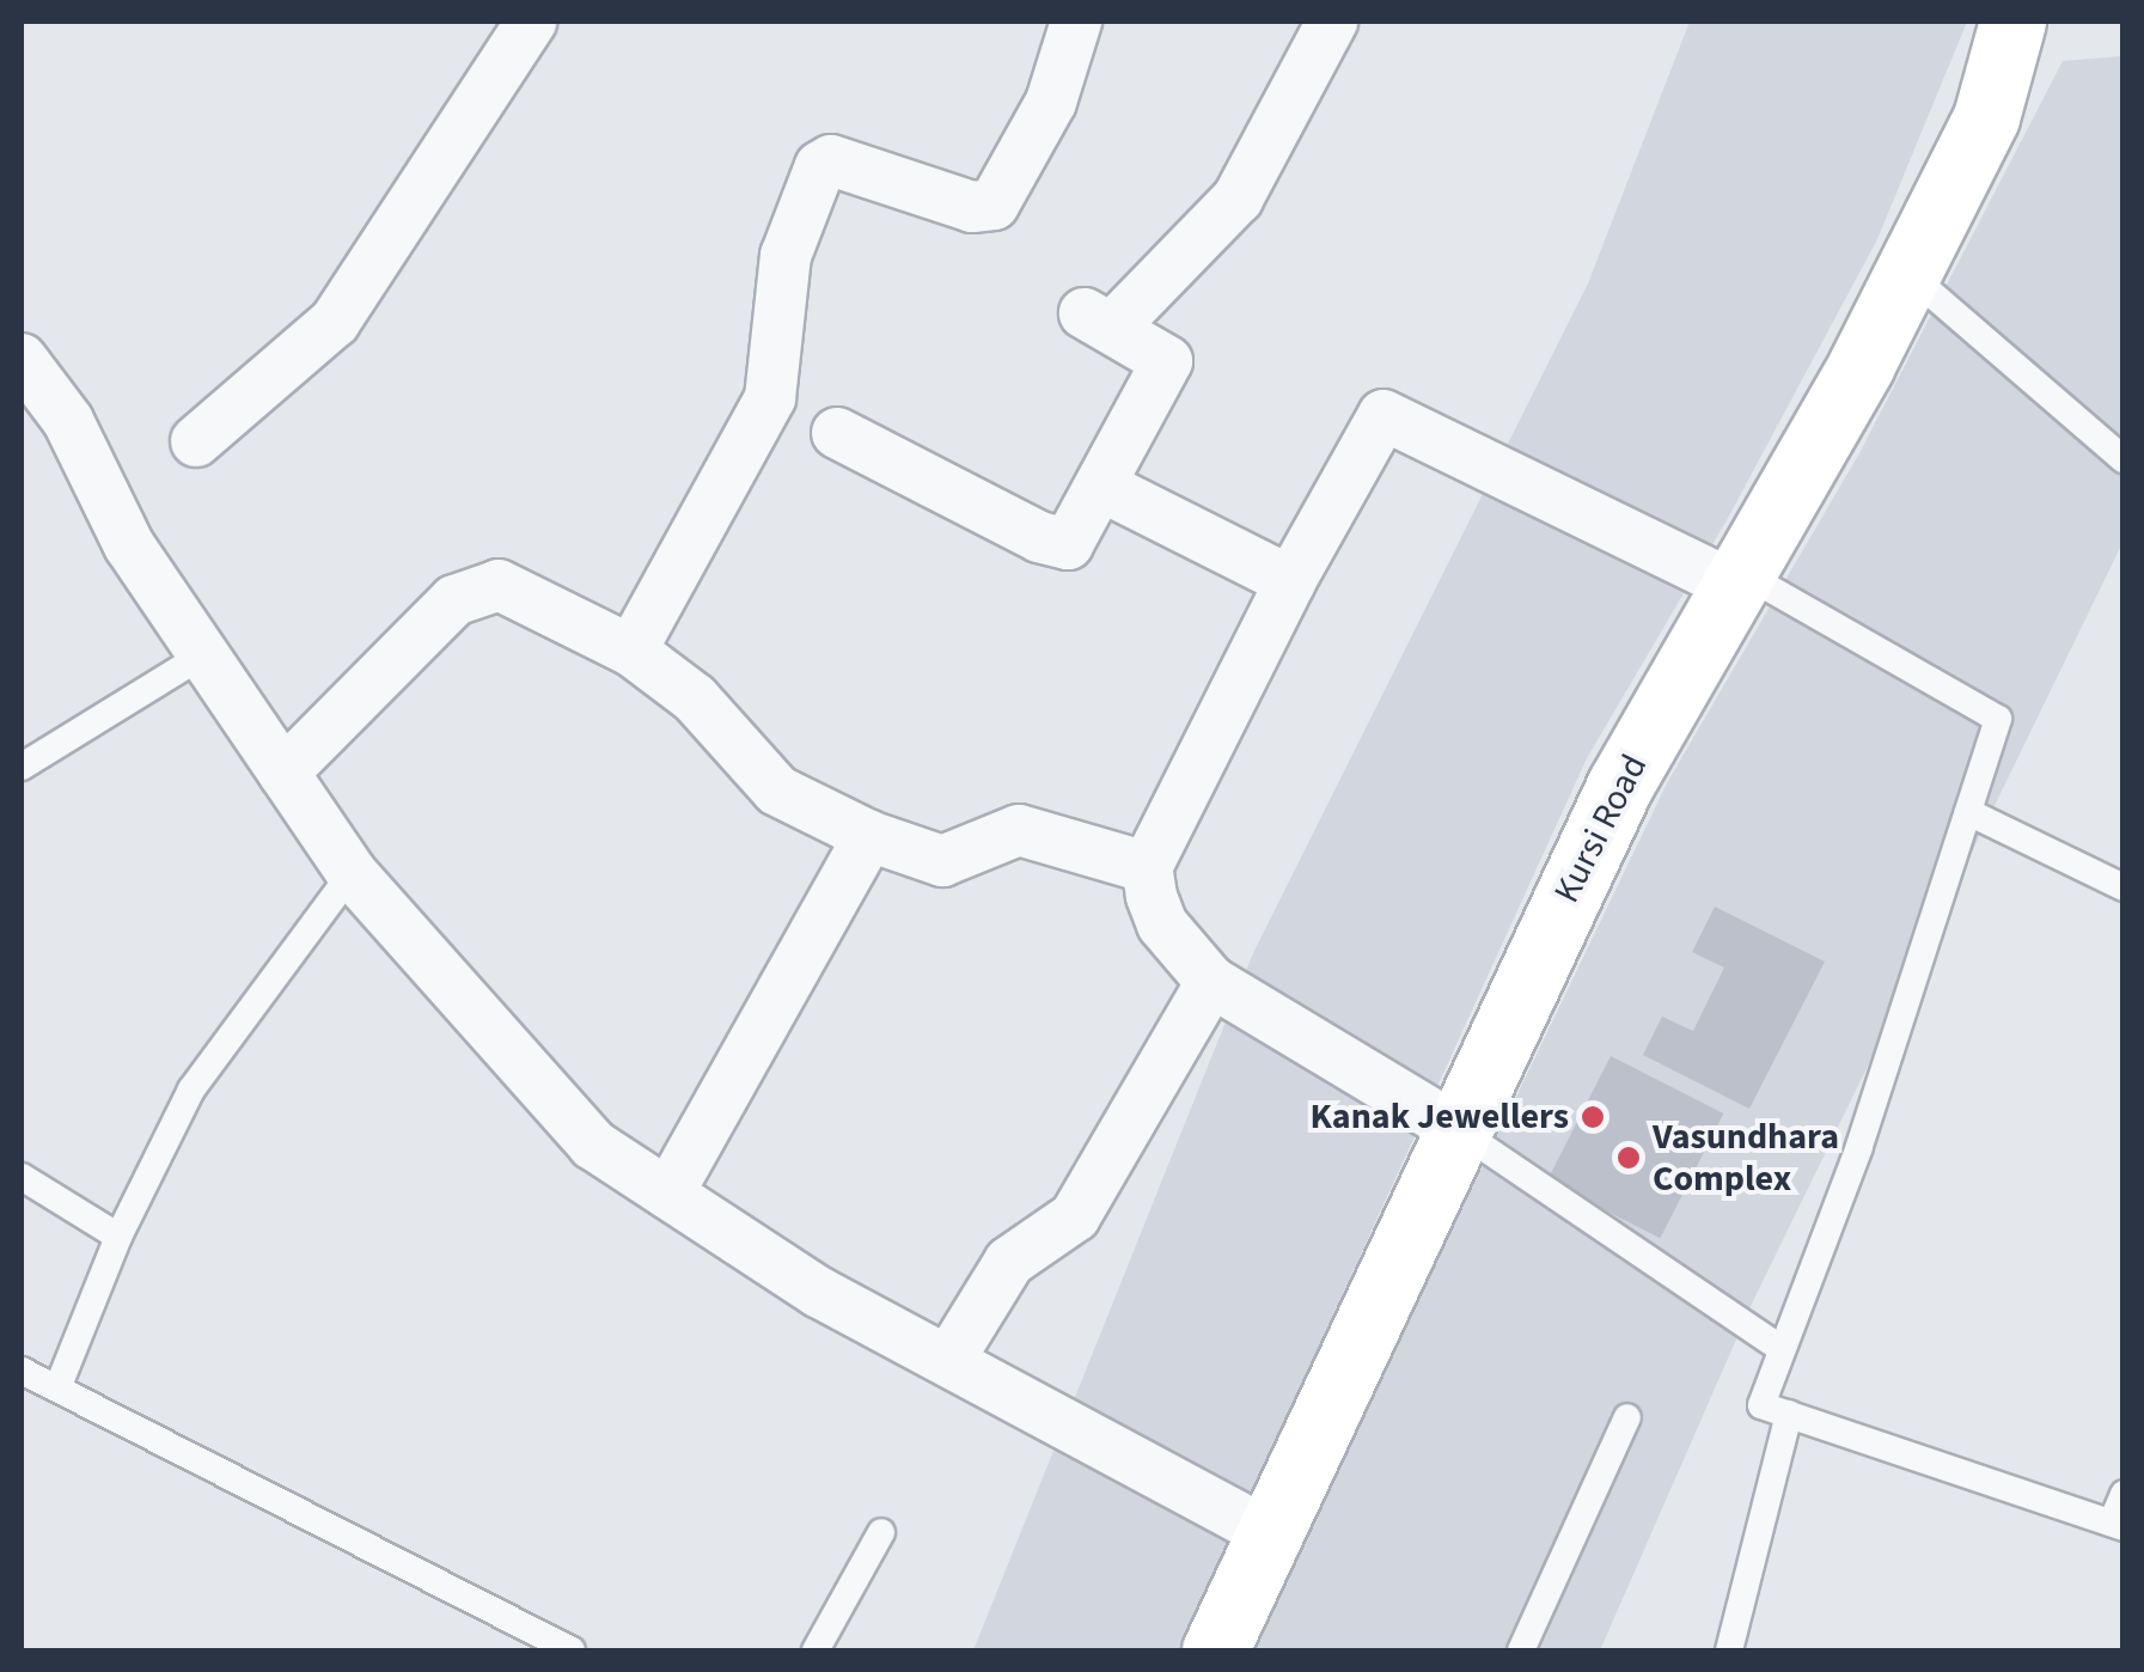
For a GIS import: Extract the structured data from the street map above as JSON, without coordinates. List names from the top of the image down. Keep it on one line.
{"streets":{"main road":["Kursi Road"]},"places":["Kanak Jewellers","Vasundhara Complex"]}
